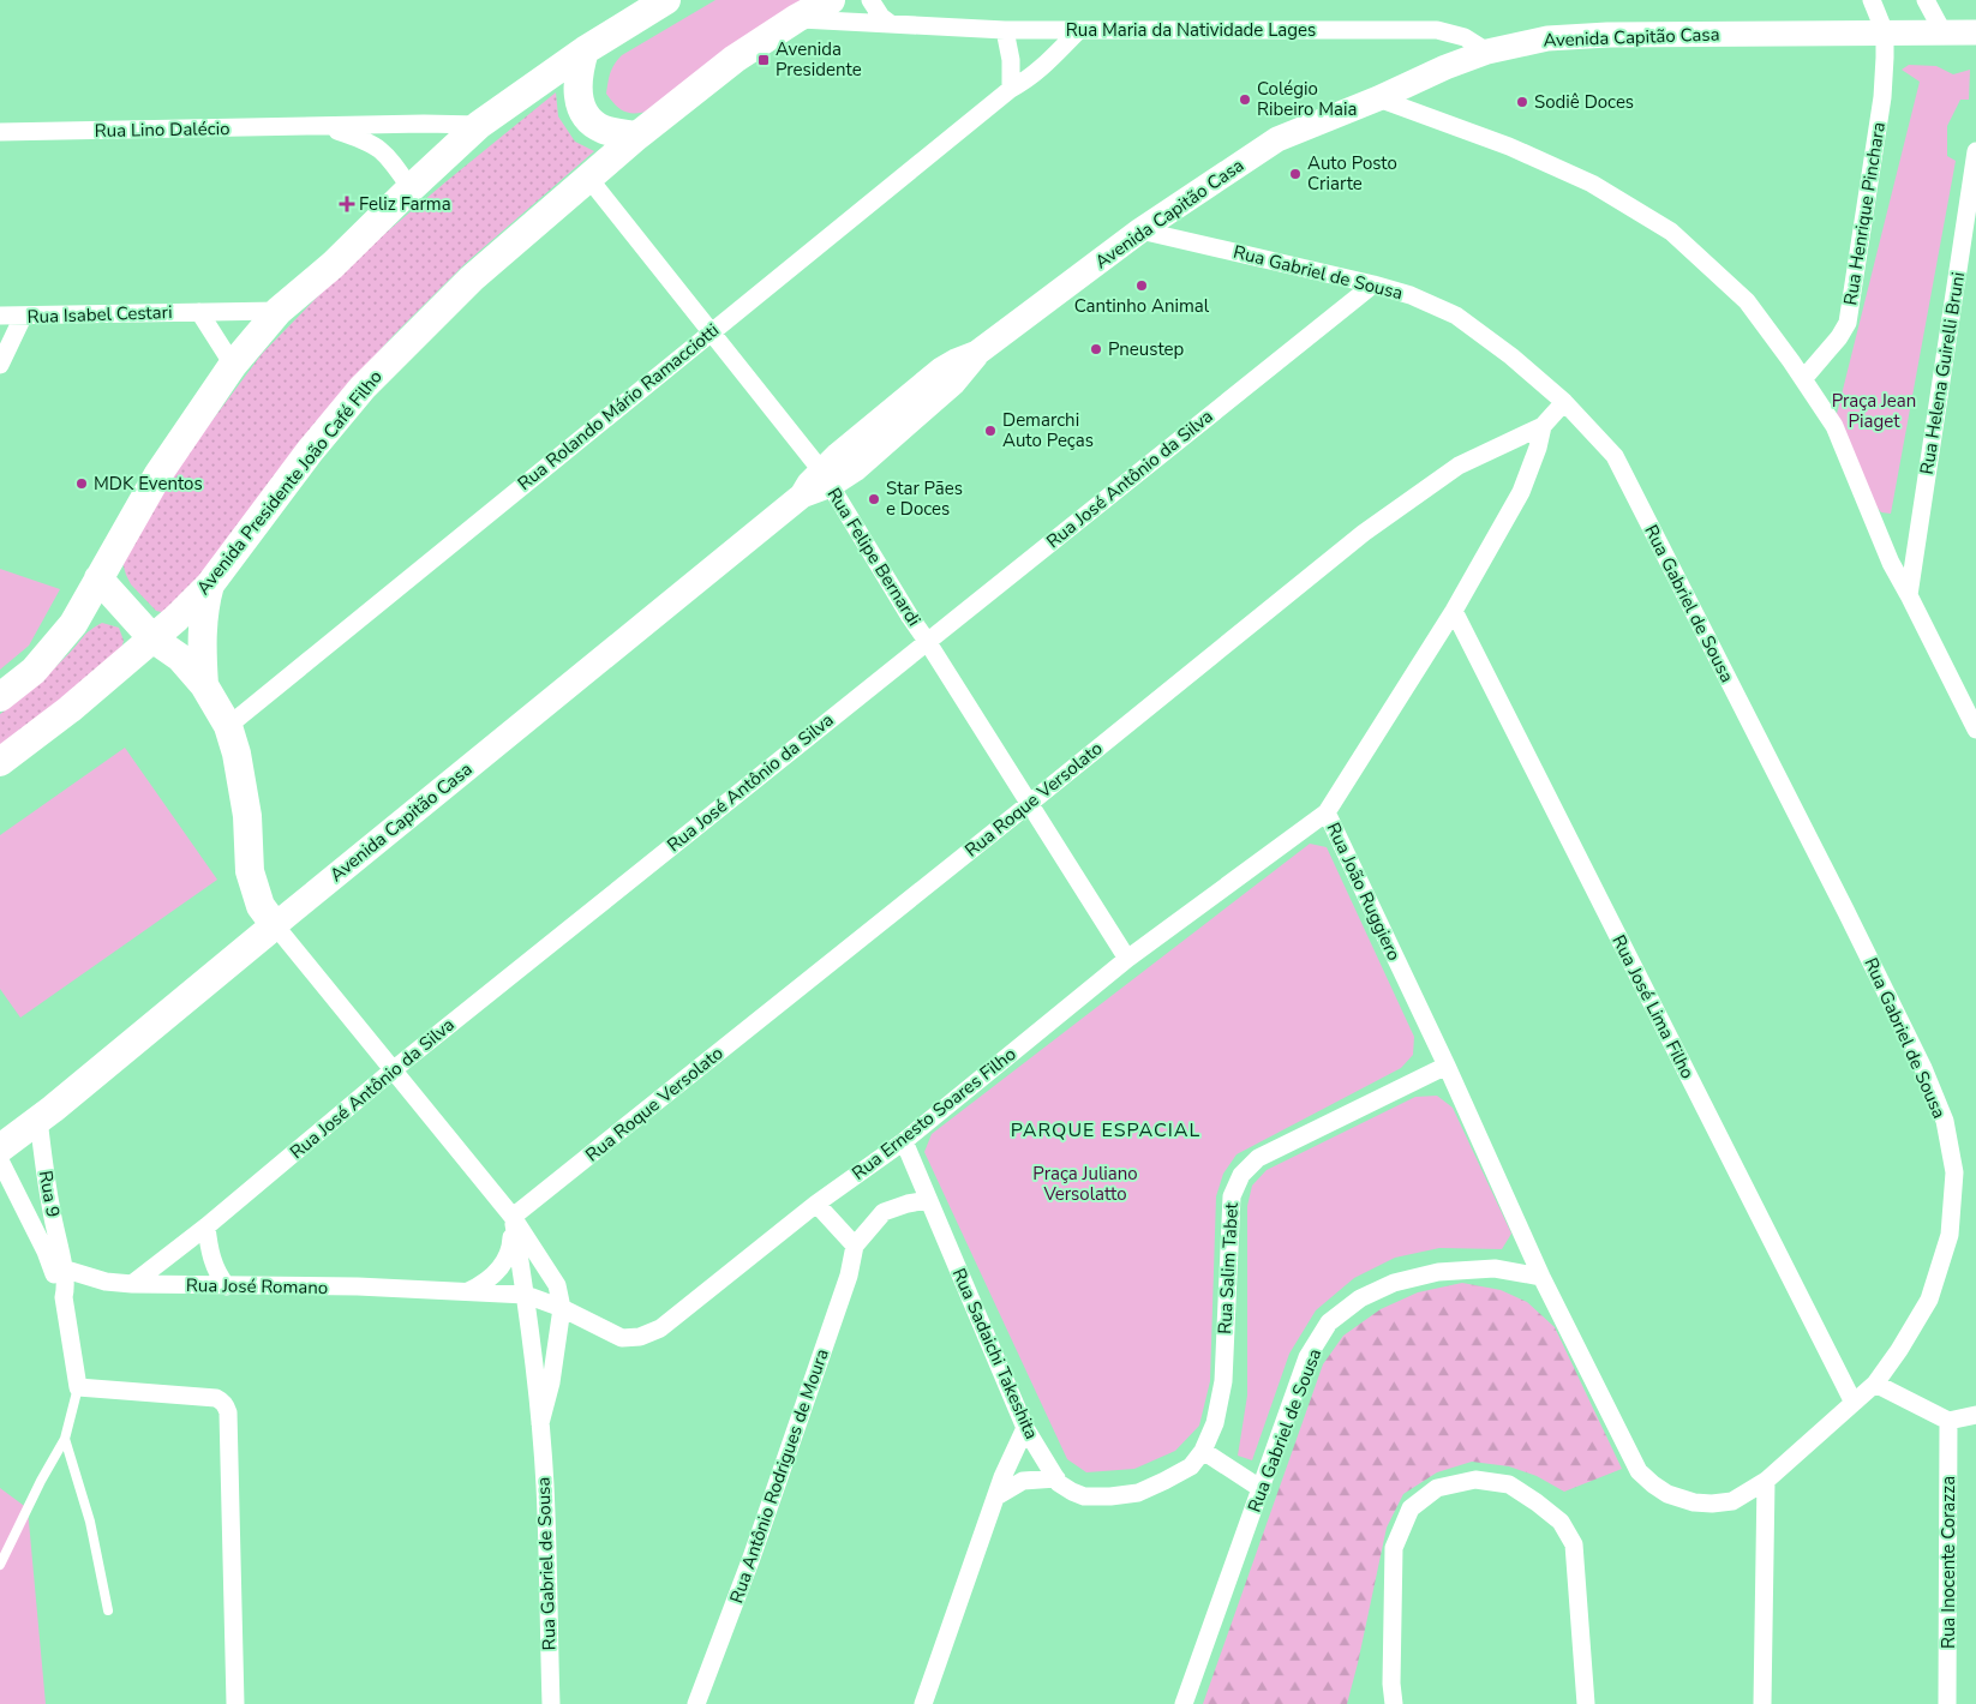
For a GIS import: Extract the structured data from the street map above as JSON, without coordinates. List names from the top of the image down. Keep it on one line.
{"streets":{"main road":["Avenida Capitão Casa","Avenida Presidente João Café Filho"],"street":["Rua Maria da Natividade Lages","Rua Lino Dalécio","Rua Henrique Pinchara","Rua Gabriel de Sousa","Rua Isabel Cestari","Rua Helena Guirelli Bruni","Rua Rolando Mário Ramacciotti","Rua José Antônio da Silva","Rua Felipe Bernardi","Rua Roque Versolato","Rua João Ruggiero","Rua José Lima Filho","Rua Ernesto Soares Filho","Rua 9","Rua Salim Tabet","Rua José Romano","Rua Sadaichi Takeshita","Rua Antônio Rodrigues de Moura","Rua Inocente Corazza"]},"crossings":[["Rua Maria da Natividade Lages","Avenida Capitão Casa"],["Rua Maria da Natividade Lages","Rua Rolando Mário Ramacciotti"],["Rua Maria da Natividade Lages","Avenida Presidente João Café Filho"],["Avenida Capitão Casa","Rua Henrique Pinchara"],["Avenida Capitão Casa","Rua Gabriel de Sousa"],["Avenida Capitão Casa","Rua Felipe Bernardi"],["Avenida Capitão Casa","Rua 9"],["Rua Gabriel de Sousa","Rua José Antônio da Silva"],["Rua Gabriel de Sousa","Rua Roque Versolato"],["Rua Gabriel de Sousa","Rua João Ruggiero"],["Rua Gabriel de Sousa","Rua José Lima Filho"],["Rua Gabriel de Sousa","Rua Ernesto Soares Filho"],["Rua Gabriel de Sousa","Rua José Romano"],["Rua Rolando Mário Ramacciotti","Rua Felipe Bernardi"],["Rua José Antônio da Silva","Rua Felipe Bernardi"],["Rua José Antônio da Silva","Rua José Romano"],["Avenida Presidente João Café Filho","Rua Felipe Bernardi"],["Rua Felipe Bernardi","Rua Roque Versolato"],["Rua Felipe Bernardi","Rua Ernesto Soares Filho"],["Rua Roque Versolato","Rua João Ruggiero"],["Rua João Ruggiero","Rua José Lima Filho"],["Rua João Ruggiero","Rua Ernesto Soares Filho"],["Rua João Ruggiero","Rua Salim Tabet"],["Rua Ernesto Soares Filho","Rua José Romano"],["Rua Ernesto Soares Filho","Rua Sadaichi Takeshita"],["Rua 9","Rua José Romano"],["Rua Salim Tabet","Rua Sadaichi Takeshita"],["Rua Sadaichi Takeshita","Rua Antônio Rodrigues de Moura"]],"districts":["PARQUE ESPACIAL"],"parks":["Praça Jean Piaget","Praça Juliano Versolatto"],"places":{"transit":["Avenida Presidente"],"other":["Colégio Ribeiro Maia","Sodiê Doces","Auto Posto Criarte","Cantinho Animal","Pneustep","Demarchi Auto Peças","MDK Eventos","Star Pães e Doces"],"health":["Feliz Farma"]}}
